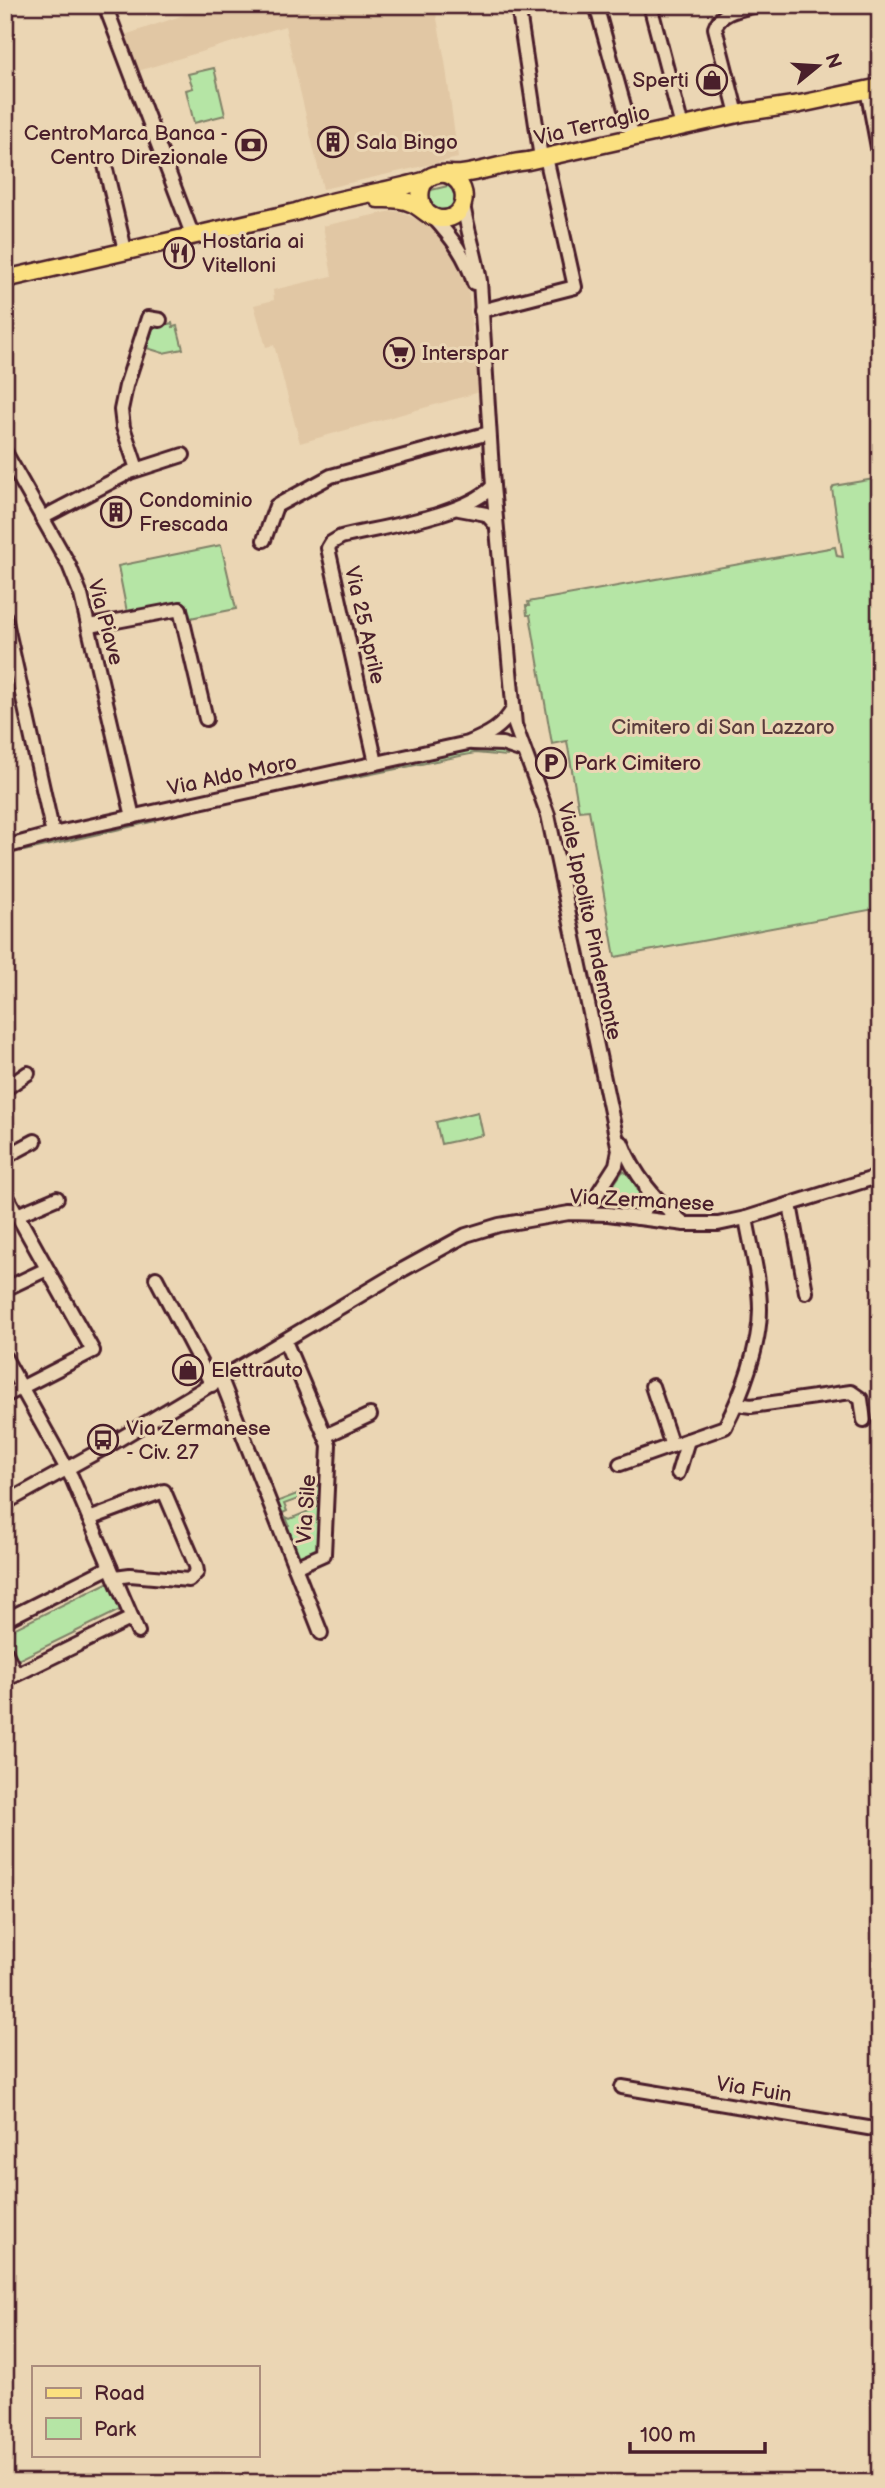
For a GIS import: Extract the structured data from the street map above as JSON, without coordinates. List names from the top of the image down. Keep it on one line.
{"streets":{"main road":["Via Terraglio"],"street":["Via Piave","Via 25 Aprile","Via Aldo Moro","Viale Ippolito Pindemonte","Via Zermanese","Via Sile","Via Fuin"]},"crossings":[["Via Terraglio","Viale Ippolito Pindemonte"],["Via Piave","Via Aldo Moro"],["Via 25 Aprile","Via Aldo Moro"],["Via 25 Aprile","Viale Ippolito Pindemonte"],["Viale Ippolito Pindemonte","Via Zermanese"],["Via Zermanese","Via Sile"]],"parks":["Cimitero di San Lazzaro"],"places":{"shop":["Sperti","Elettrauto"],"building":["Sala Bingo","Condominio Frescada"],"bank":["CentroMarca Banca - Centro Direzionale"],"restaurant":["Hostaria ai Vitelloni"],"supermarket":["Interspar"],"parking":["Park Cimitero"],"bus stop":["Via Zermanese - Civ. 27"]},"legend":["Road","Park"],"scale_bar":"100 m","north":"right"}
